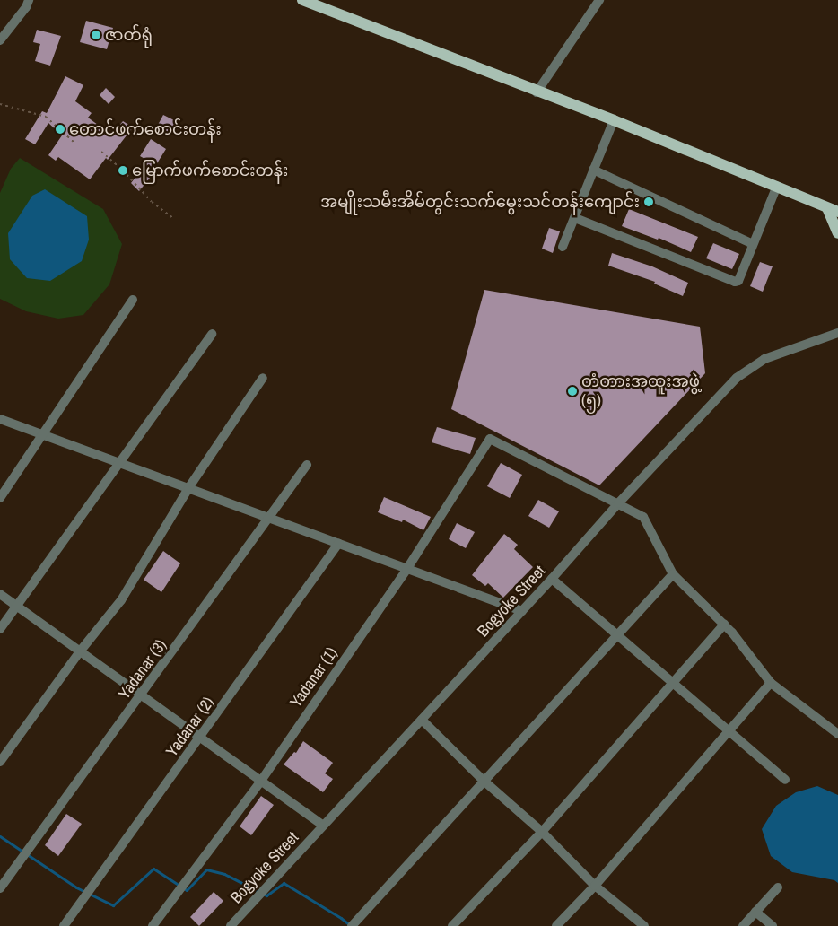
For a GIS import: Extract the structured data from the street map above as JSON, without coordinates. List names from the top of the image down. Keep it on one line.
{"streets":{"street":["Bogyoke Street","Yadanar (3)","Yadanar (1)","Yadanar (2)"]},"crossings":[["Bogyoke Street","Yadanar (1)"]],"places":["ဇာတ်ရုံ","တောင်ဖက်စောင်းတန်း","မြောက်ဖက်စောင်းတန်း","အမျိုးသမီးအိမ်တွင်းသက်မွေးသင်တန်းကျောင်း","တံတားအထူးအဖွဲ့ (၅)"]}
